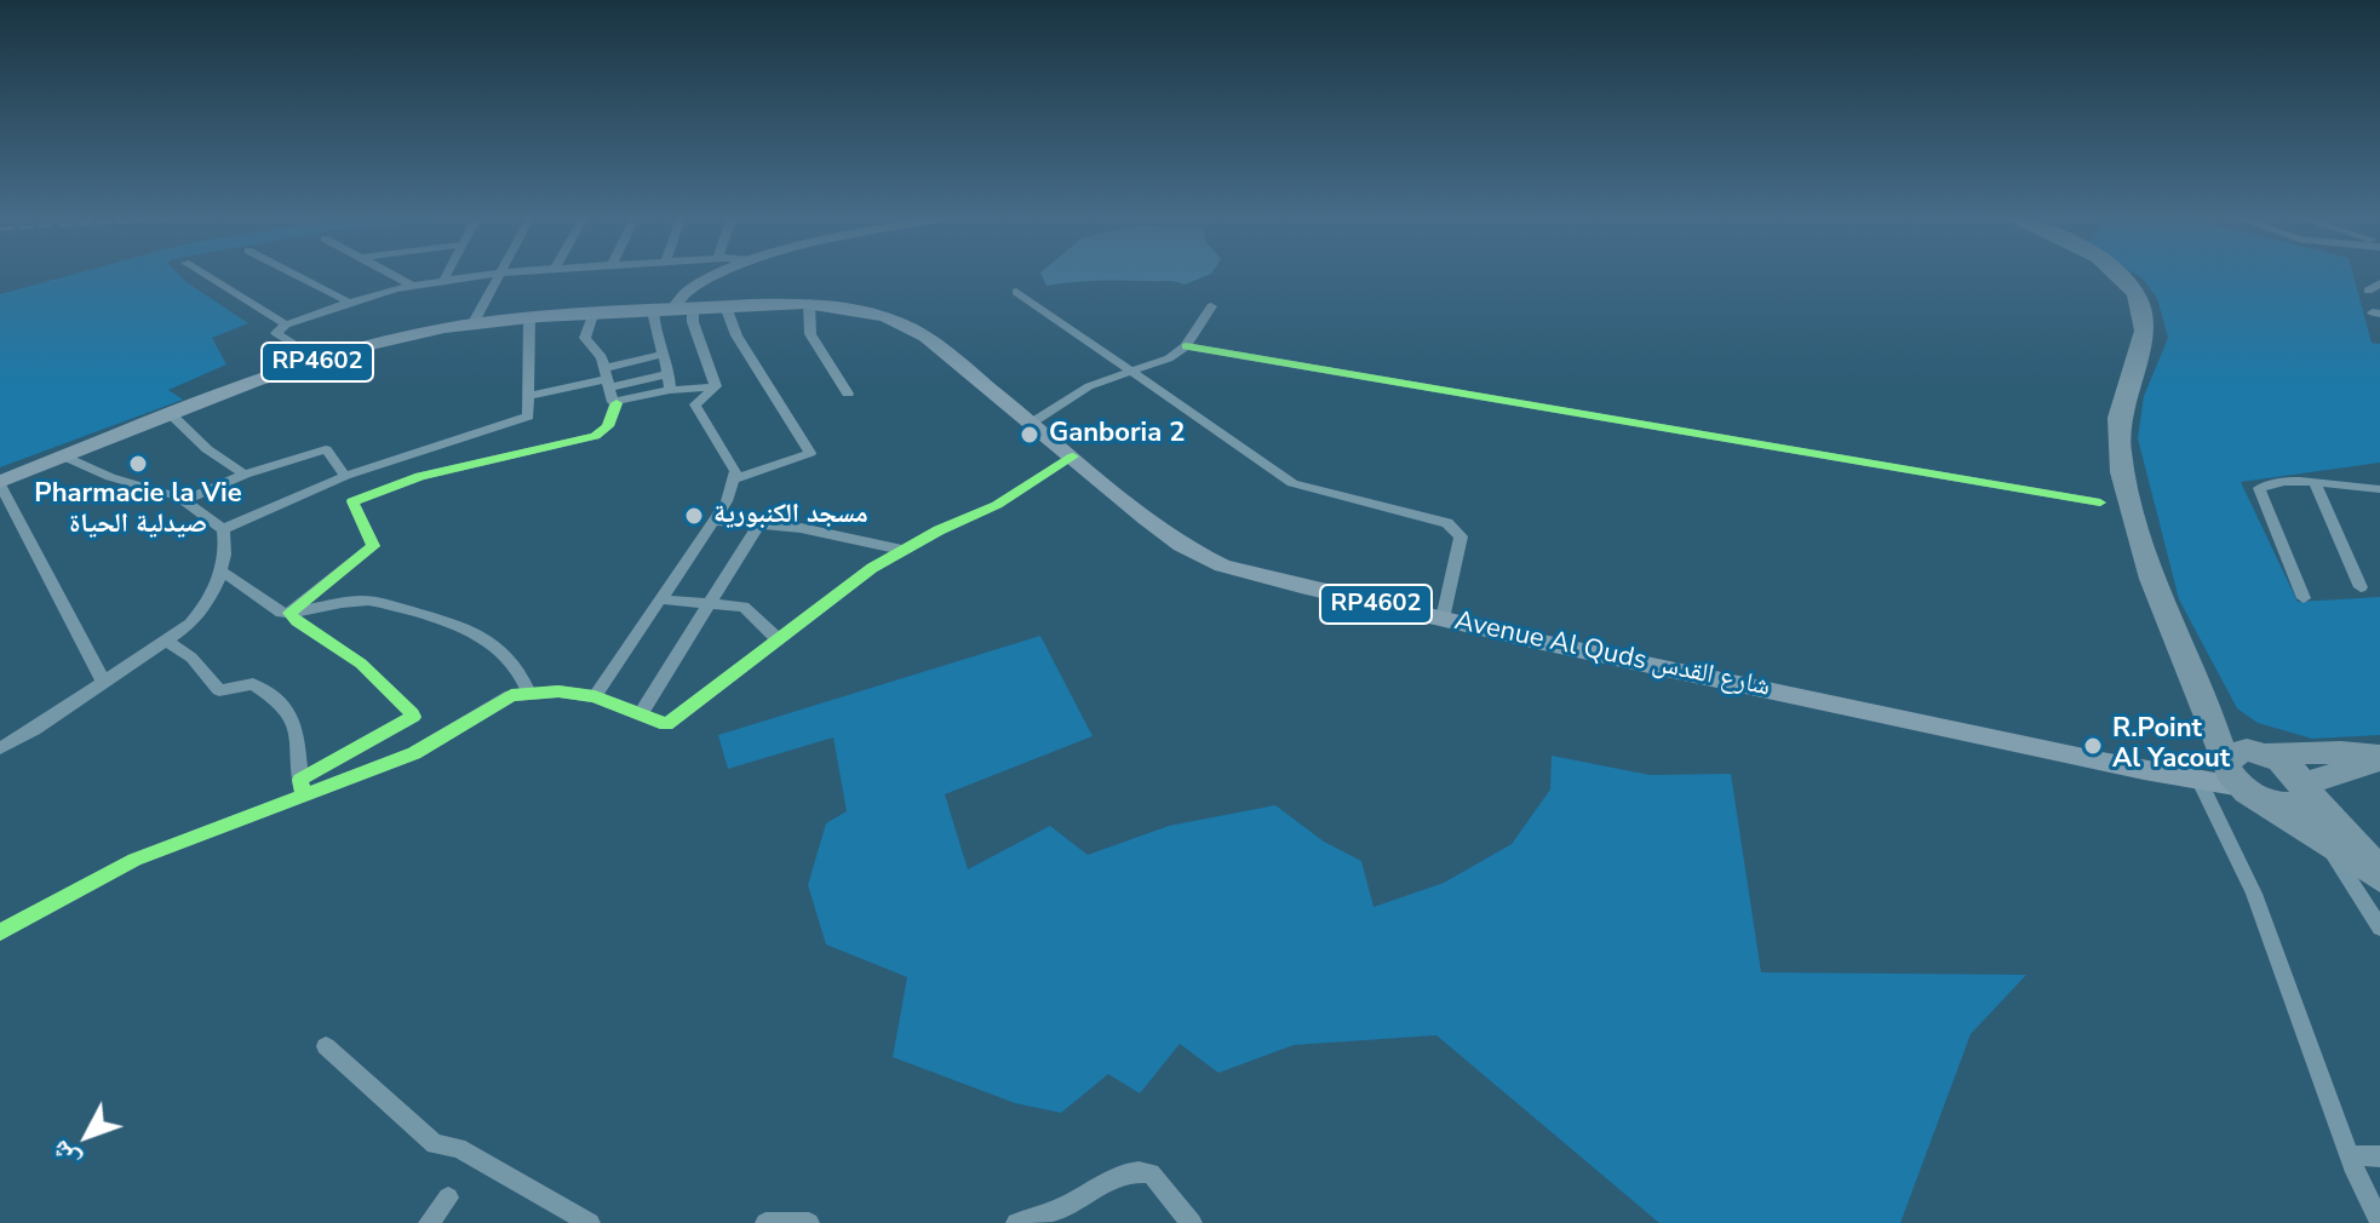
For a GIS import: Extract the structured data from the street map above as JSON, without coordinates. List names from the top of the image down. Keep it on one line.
{"streets":{"highway":["RP4602","Avenue Al Quds شارع القدس"]},"crossings":[["RP4602","Avenue Al Quds شارع القدس"]],"places":["Ganboria 2","Pharmacie la Vie صيدلية الحياة","مسجد الكنبورية","R.Point Al Yacout"],"north":"bottom left"}
